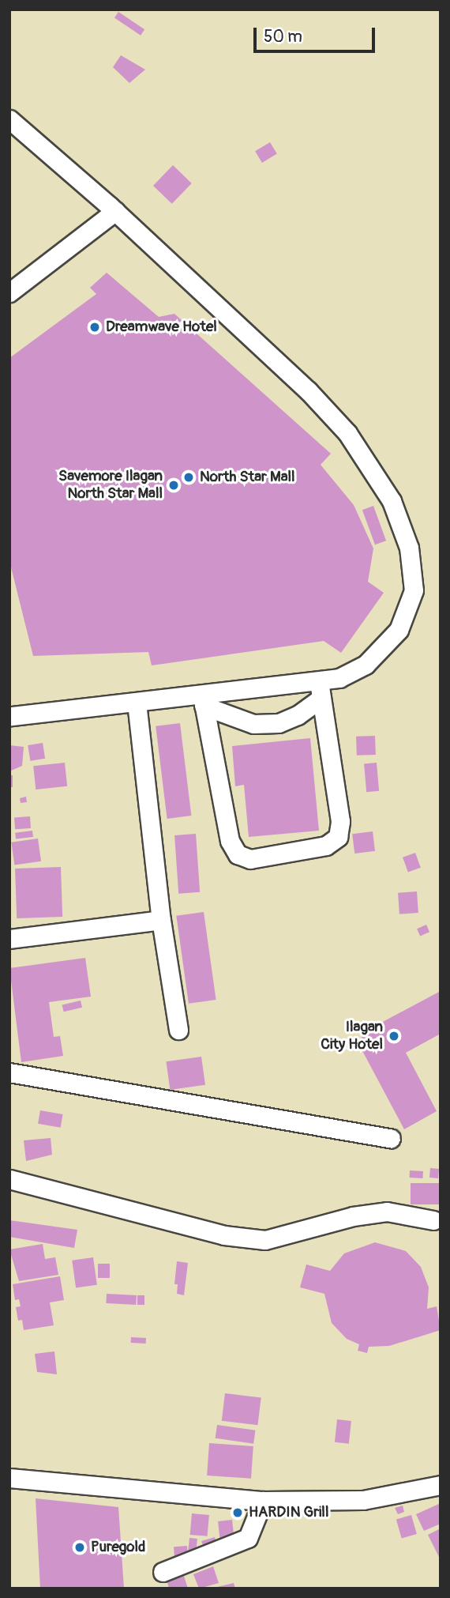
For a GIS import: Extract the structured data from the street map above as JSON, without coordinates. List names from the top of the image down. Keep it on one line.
{"places":["Dreamwave Hotel","North Star Mall","Savemore Ilagan North Star Mall","Ilagan City Hotel","HARDIN Grill","Puregold"],"scale_bar":"50 m"}
